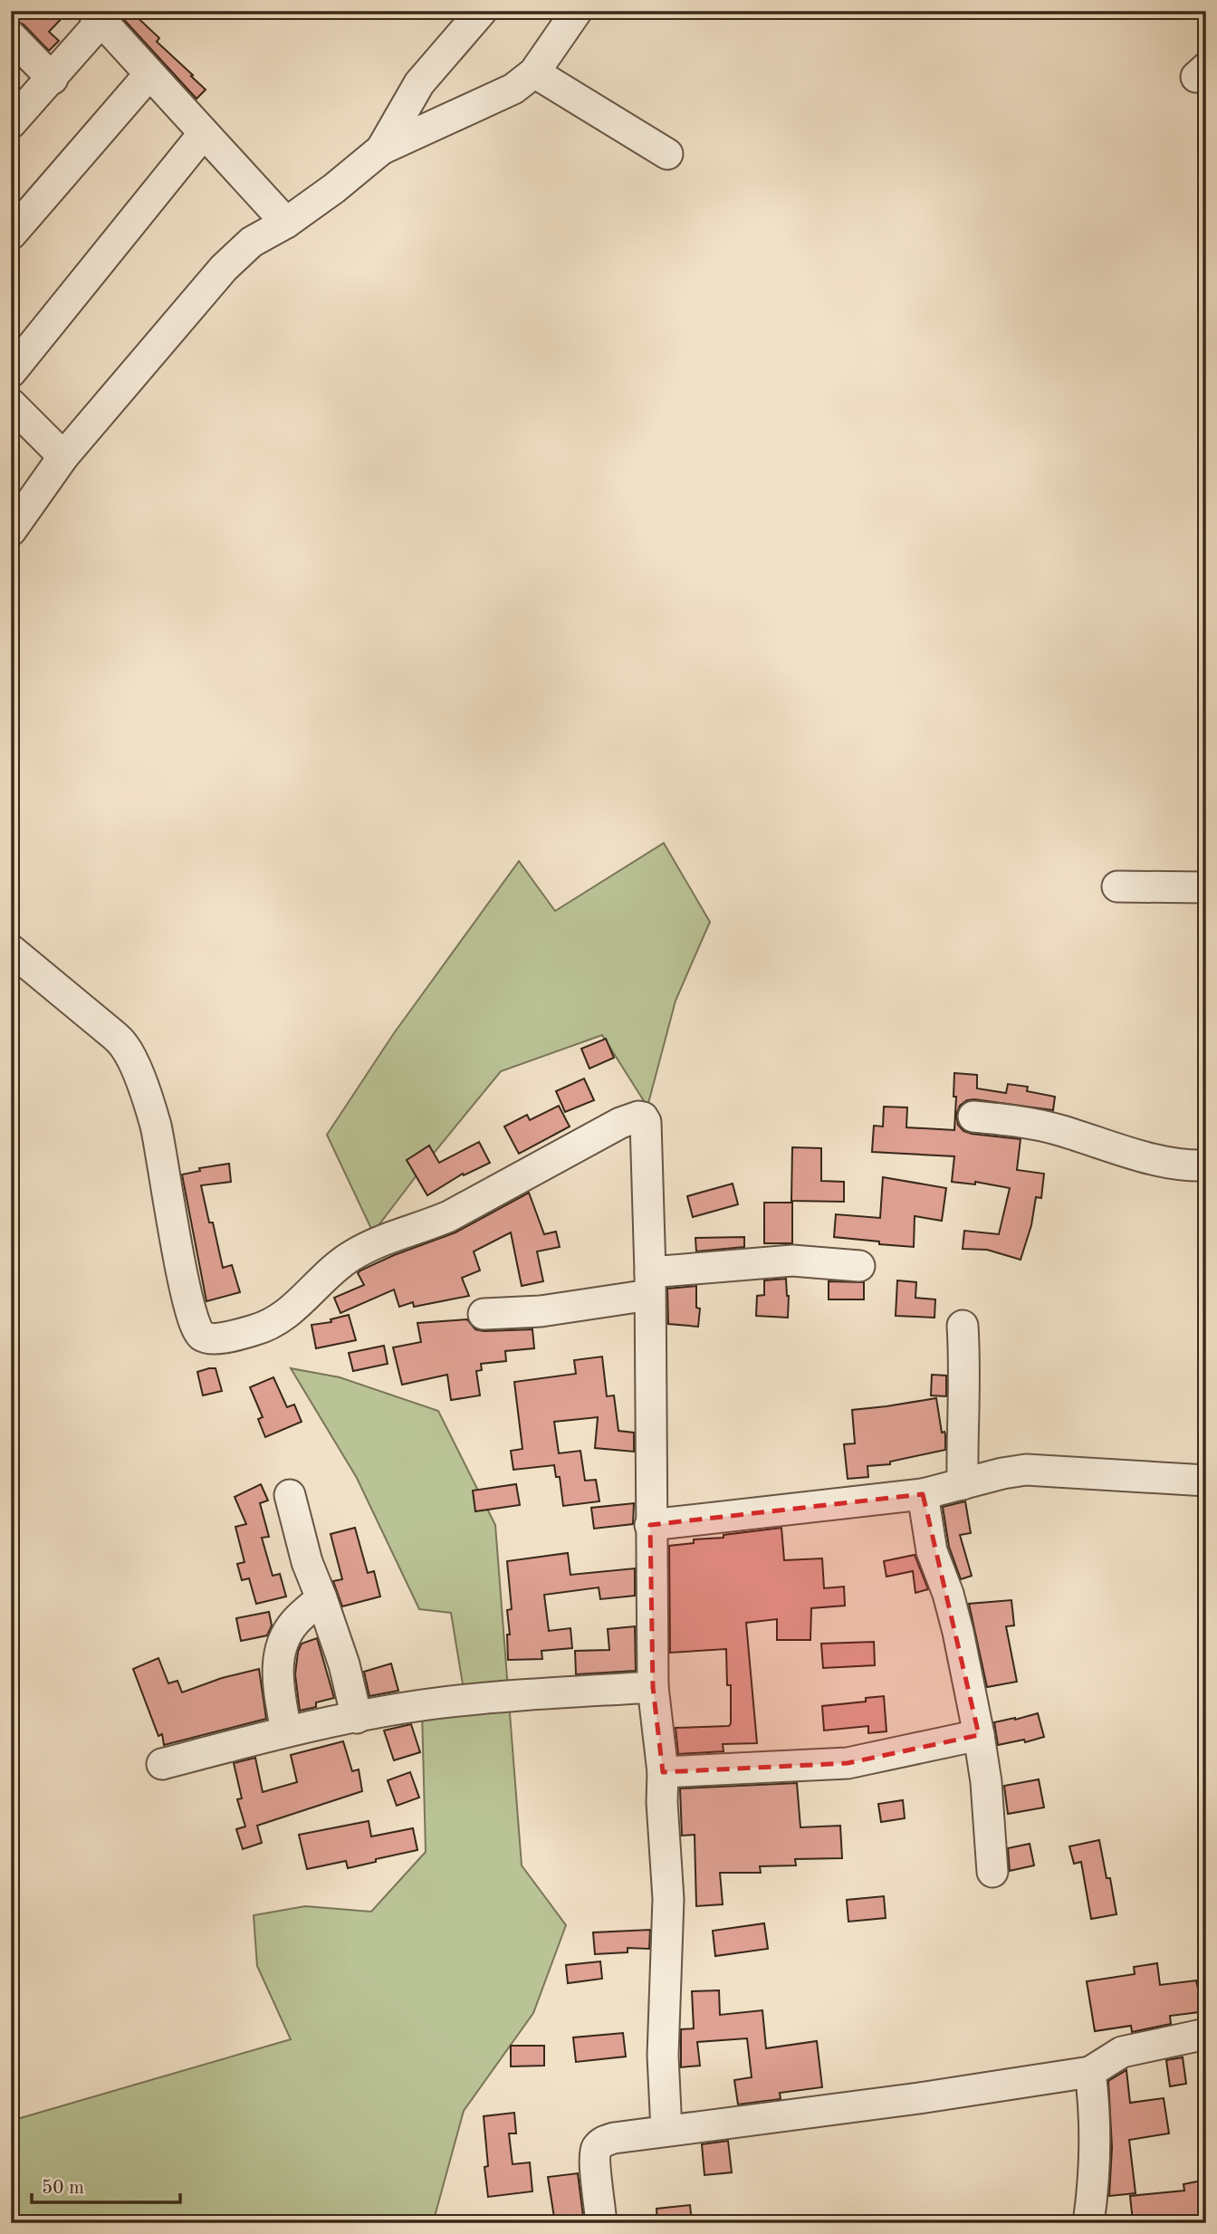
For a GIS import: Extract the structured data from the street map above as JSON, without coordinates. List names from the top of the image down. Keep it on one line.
{"scale_bar":"50 m"}
